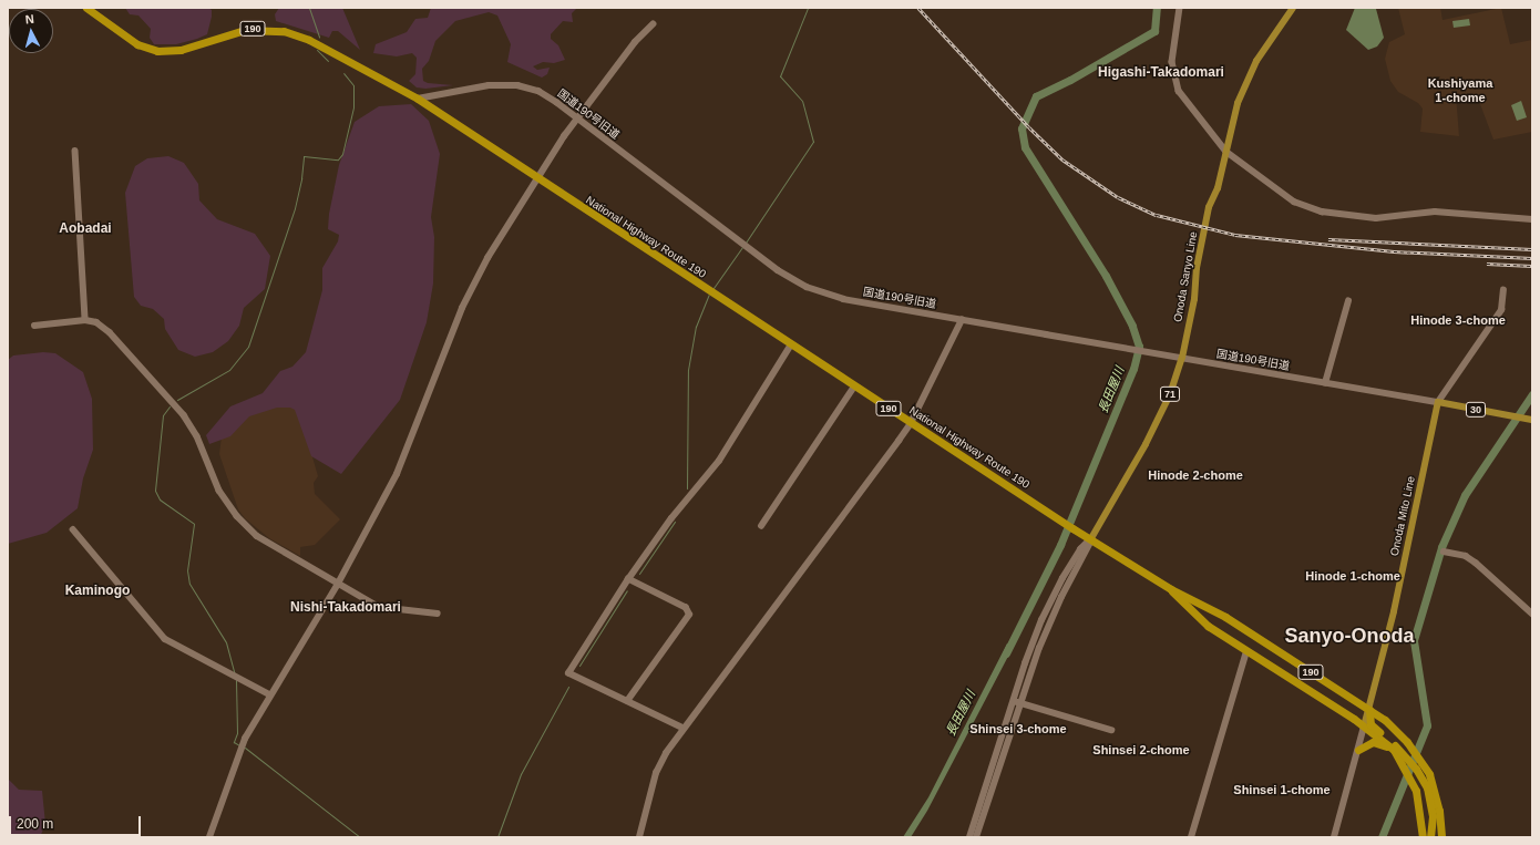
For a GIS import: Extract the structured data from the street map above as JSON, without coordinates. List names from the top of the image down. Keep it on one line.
{"streets":{"highway":["190","National Highway Route 190"],"main road":["Onoda Sanyo Line","71","30","Onoda Mito Line"],"street":["国道190号旧道"]},"crossings":[["国道190号旧道","National Highway Route 190"],["国道190号旧道","Onoda Sanyo Line"],["国道190号旧道","30"],["国道190号旧道","Onoda Mito Line"],["National Highway Route 190","Onoda Sanyo Line"],["National Highway Route 190","Onoda Mito Line"],["30","Onoda Mito Line"]],"districts":["Higashi-Takadomari","Kushiyama 1-chome","Aobadai","Hinode 3-chome","Hinode 2-chome","Hinode 1-chome","Kaminogo","Nishi-Takadomari","Sanyo-Onoda","Shinsei 3-chome","Shinsei 2-chome","Shinsei 1-chome"],"water":["長田屋川"],"scale_bar":"200 m","north":"top"}
